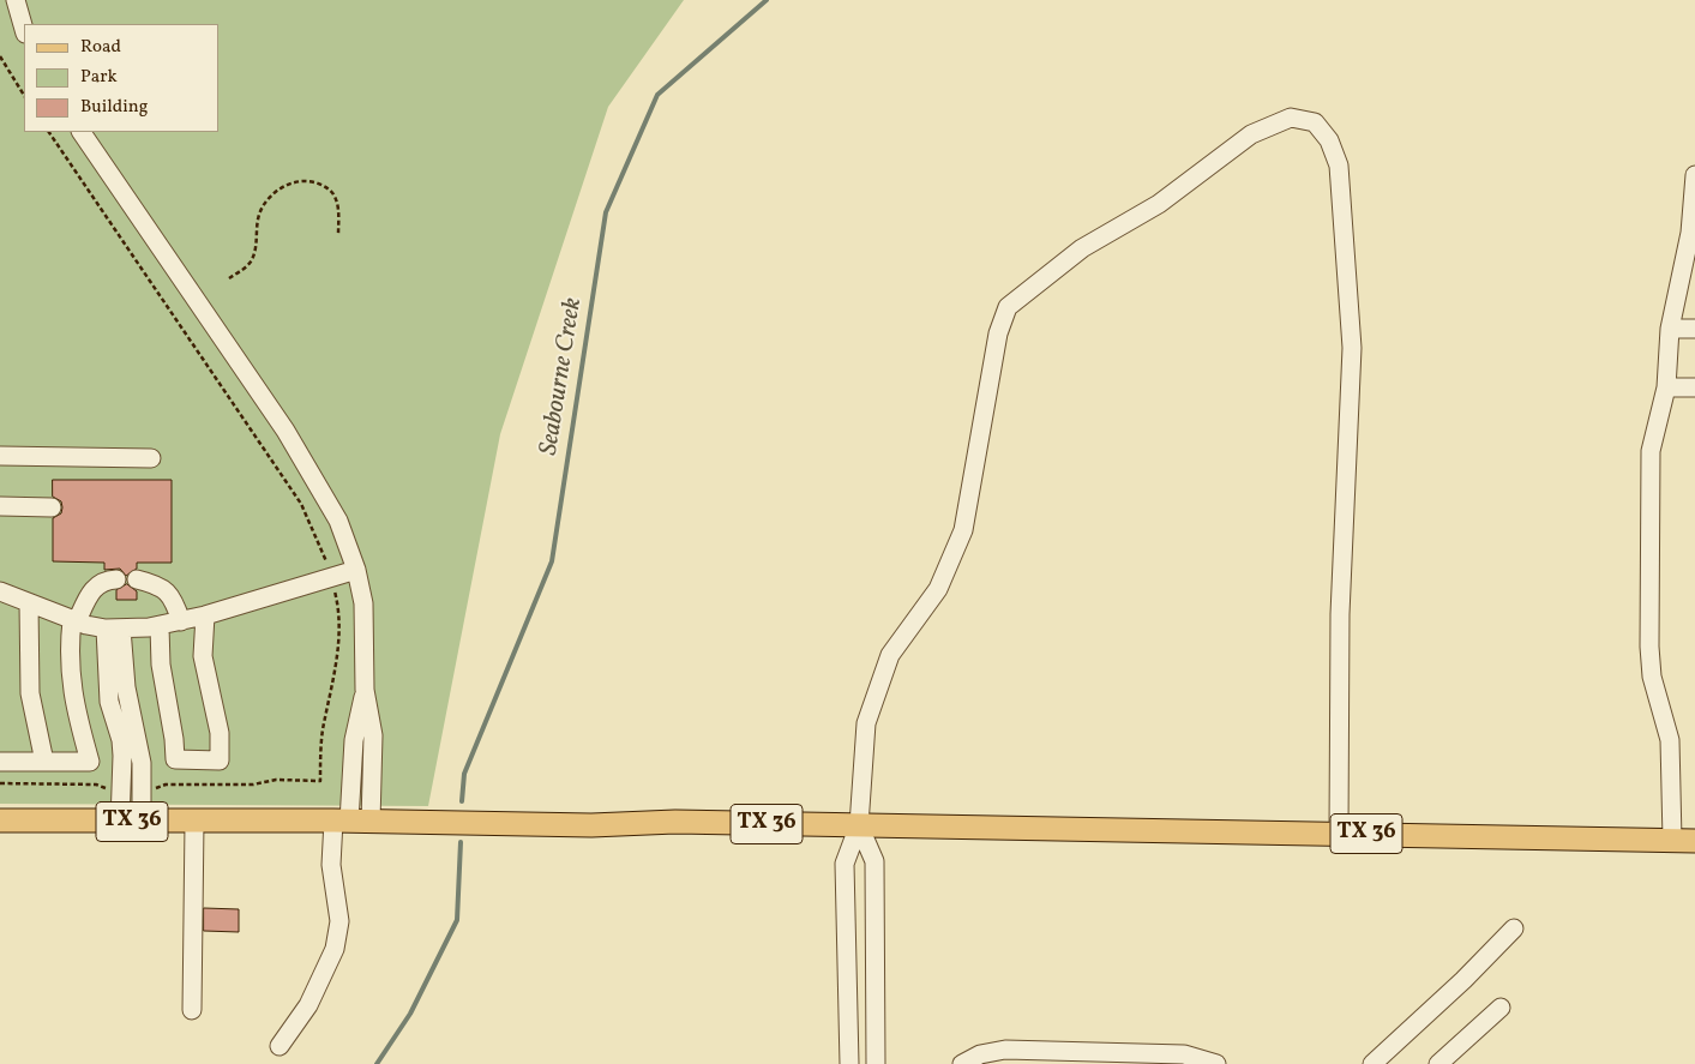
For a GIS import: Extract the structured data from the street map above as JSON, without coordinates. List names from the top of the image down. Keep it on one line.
{"streets":{"main road":["TX 36"]},"water":["Seabourne Creek"],"legend":["Road","Park","Building"]}
